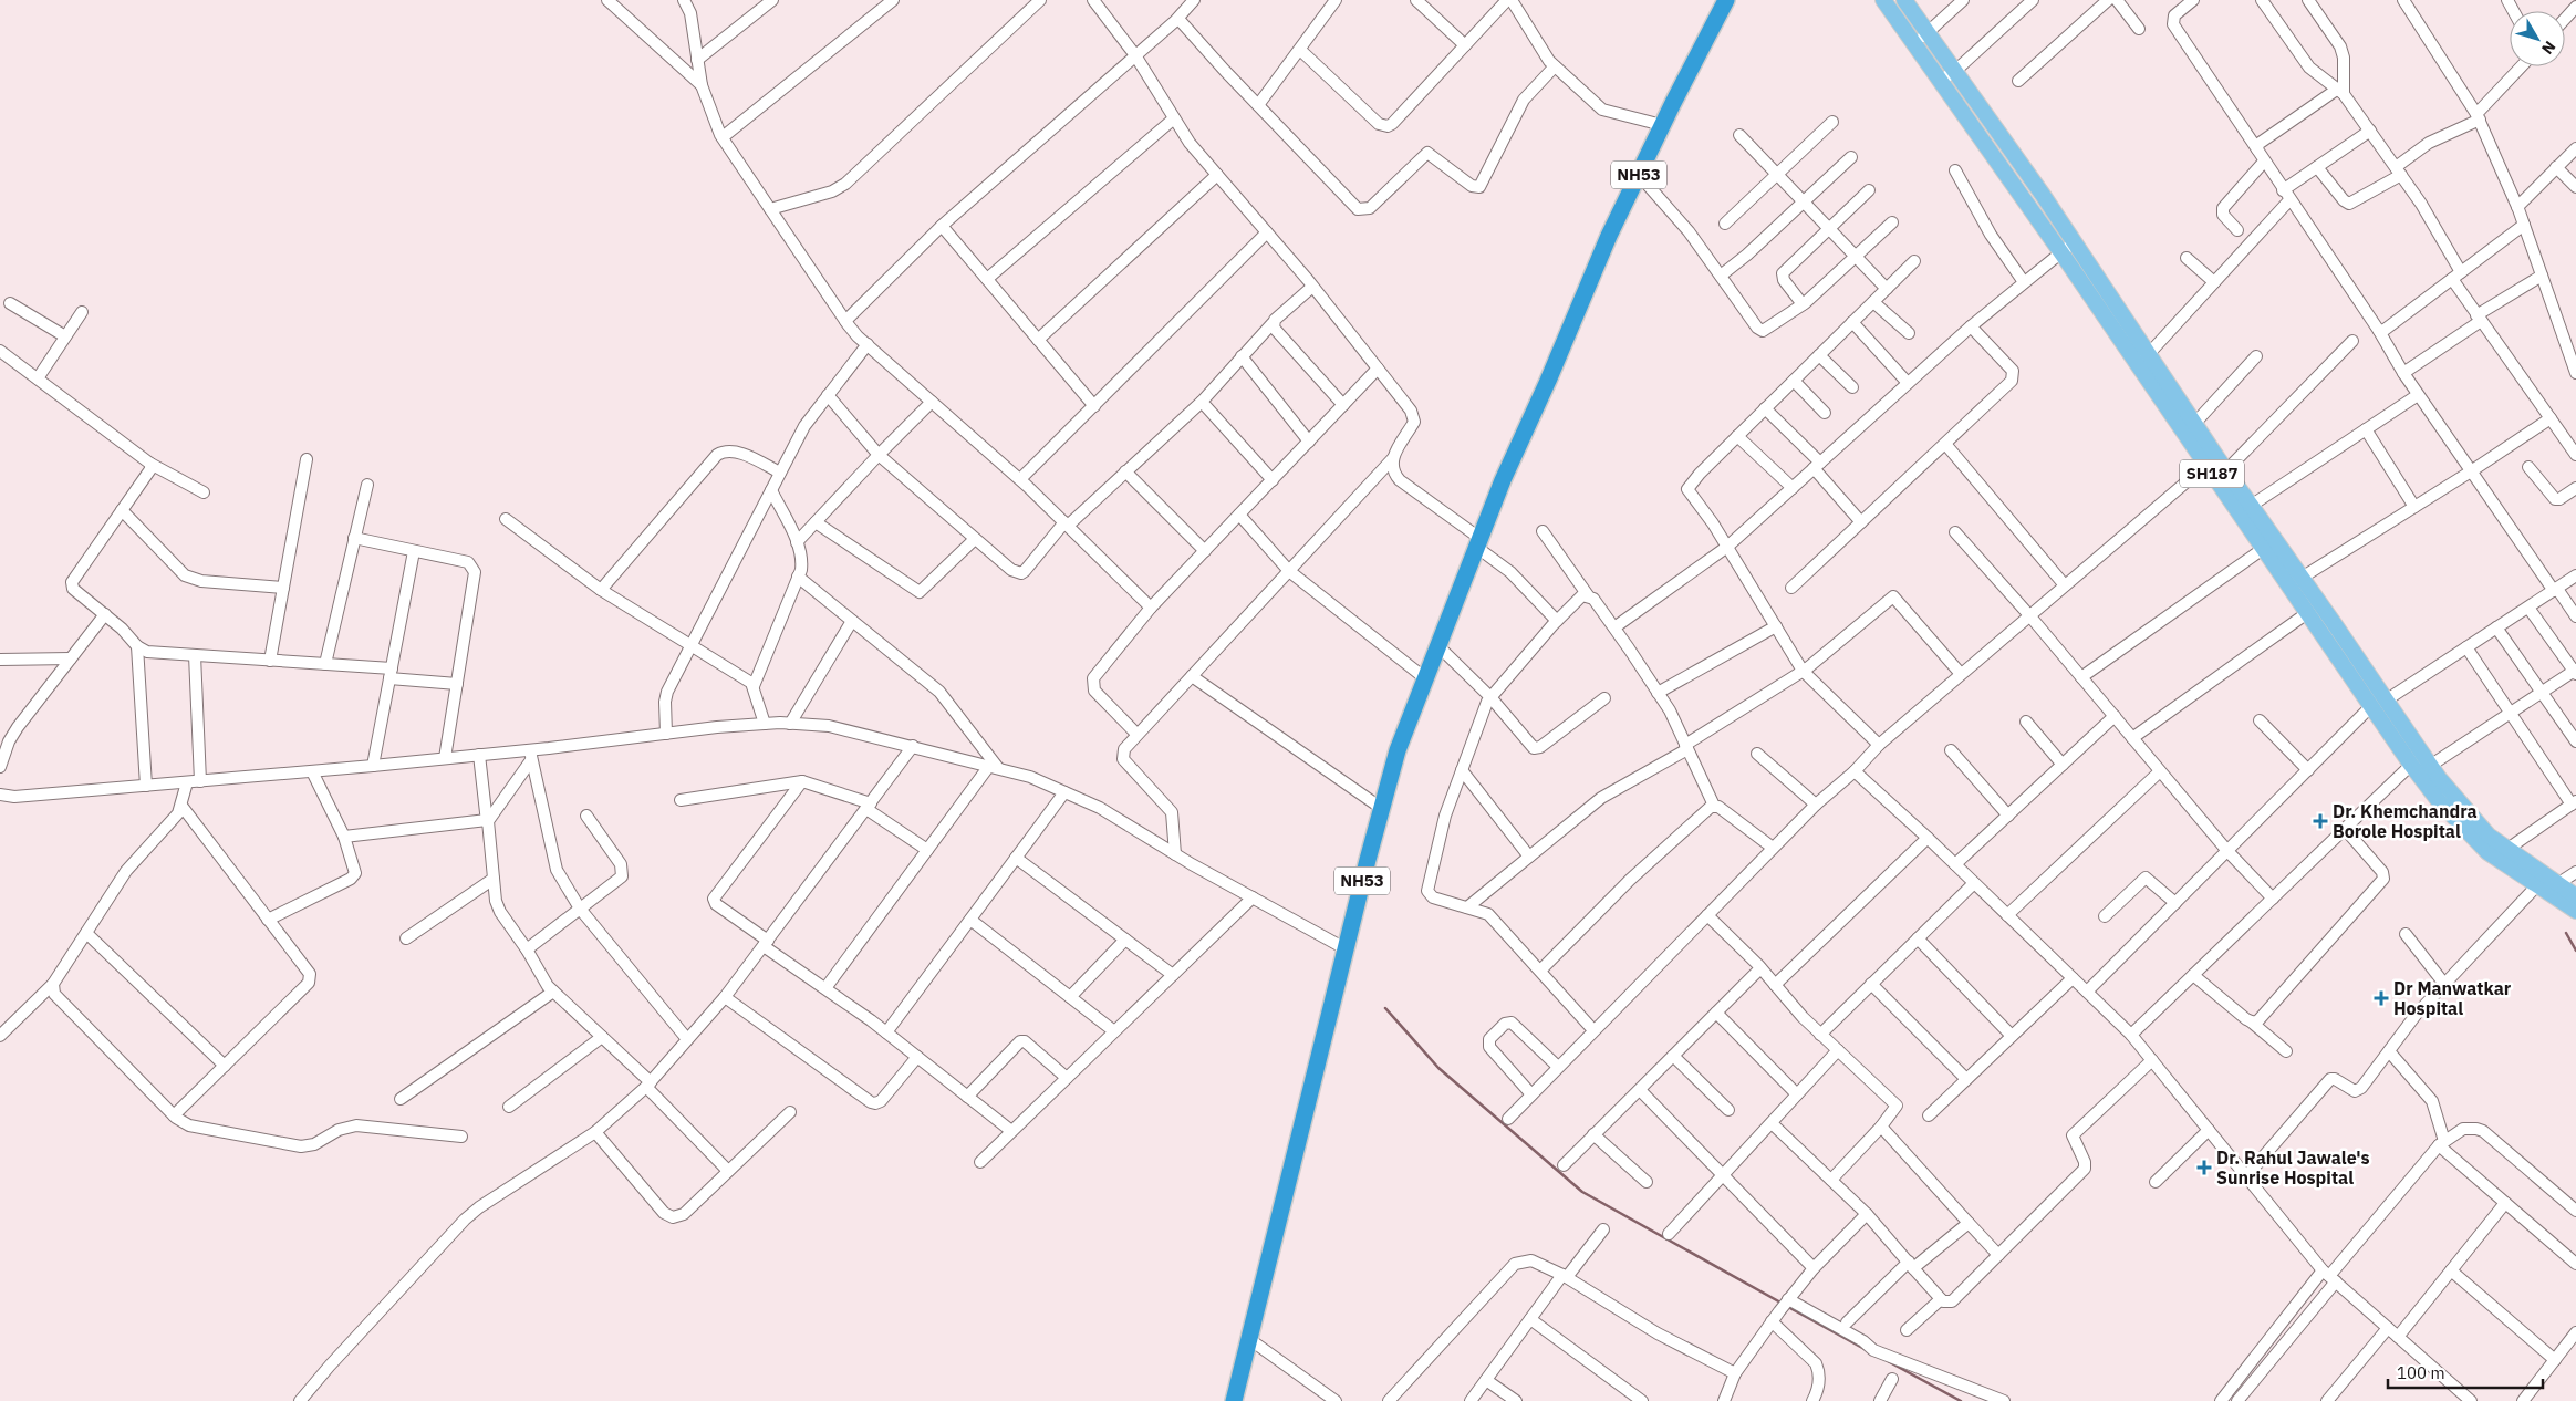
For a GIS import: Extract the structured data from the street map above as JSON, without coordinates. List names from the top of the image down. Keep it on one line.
{"streets":{"highway":["NH53"],"main road":["SH187"]},"places":{"health":["Dr. Khemchandra Borole Hospital","Dr Manwatkar Hospital","Dr. Rahul Jawale's Sunrise Hospital"]},"scale_bar":"100 m","north":"bottom right"}
